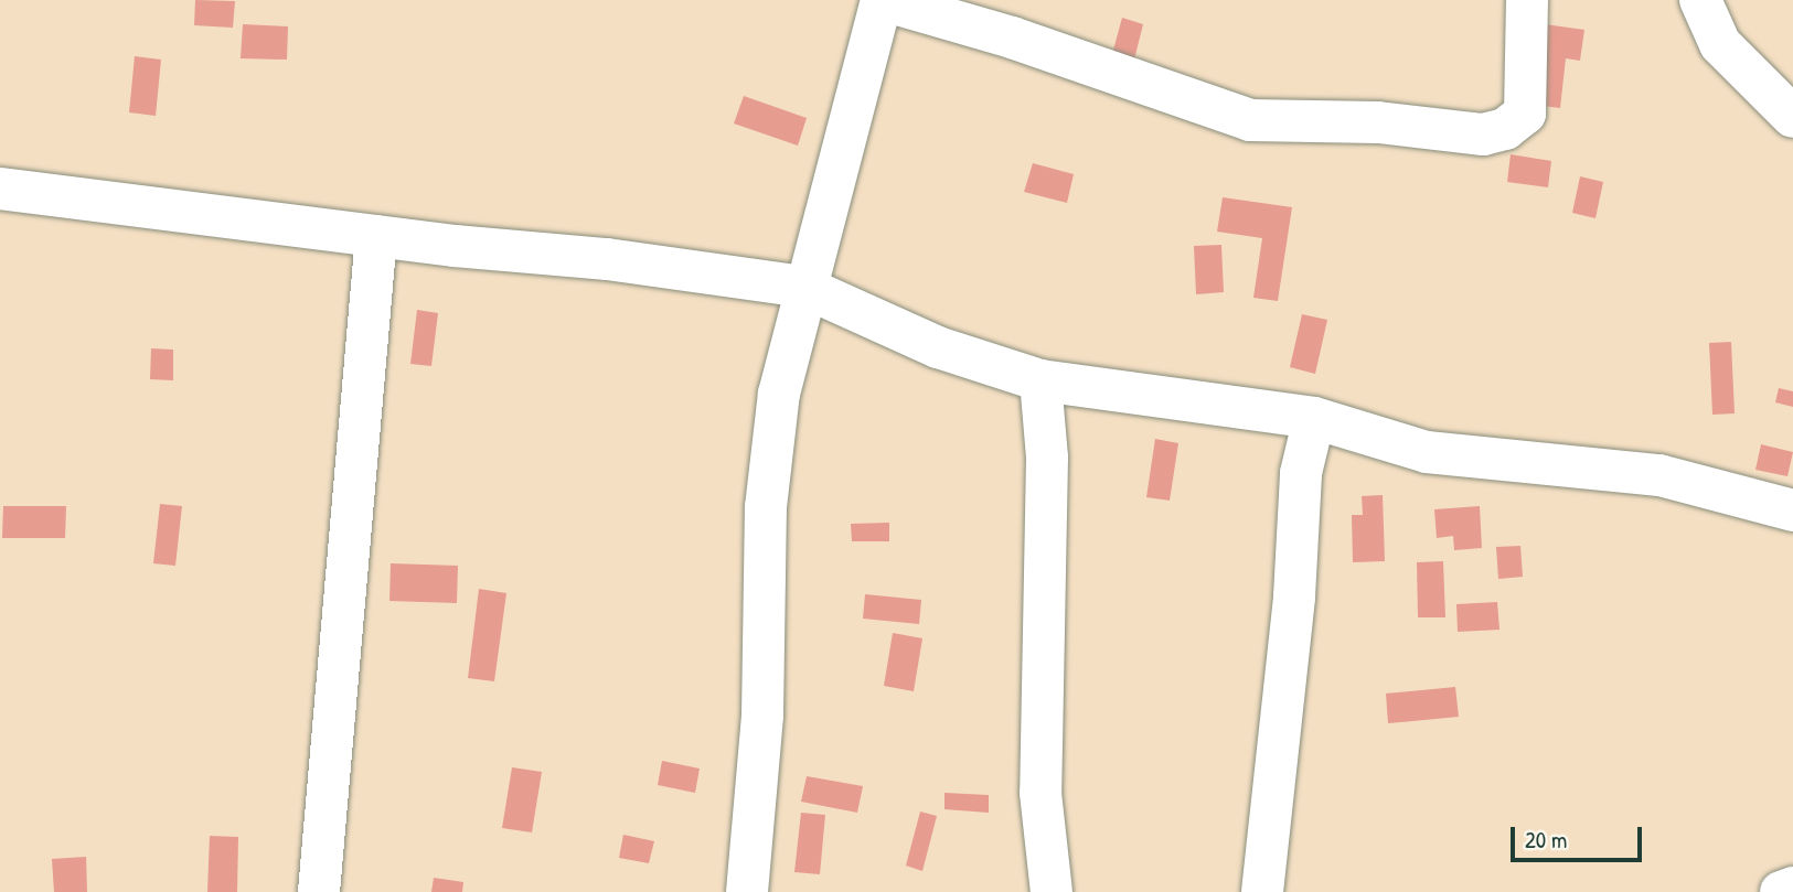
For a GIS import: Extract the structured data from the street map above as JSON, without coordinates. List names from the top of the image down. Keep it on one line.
{"scale_bar":"20 m"}
